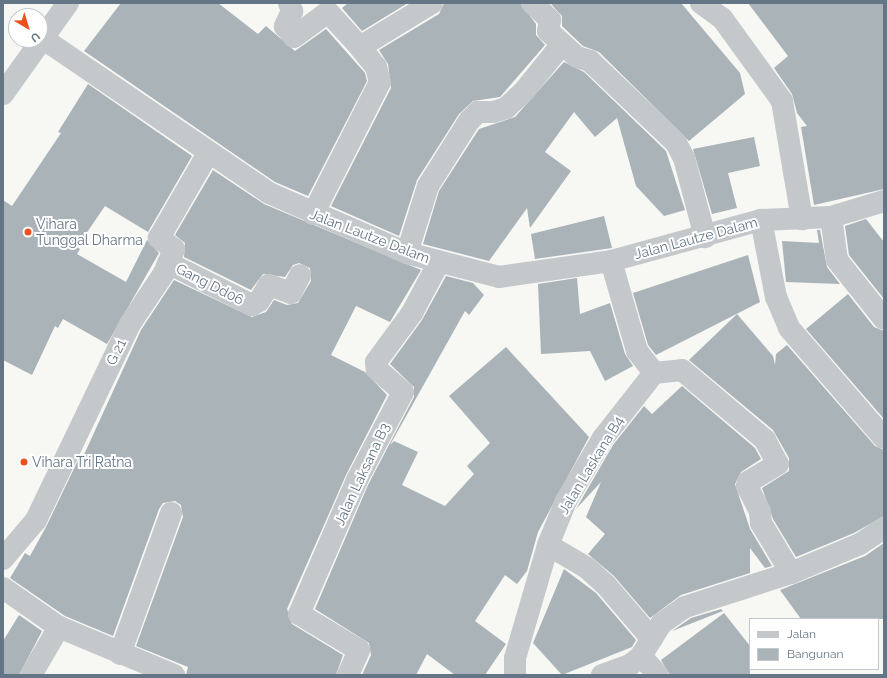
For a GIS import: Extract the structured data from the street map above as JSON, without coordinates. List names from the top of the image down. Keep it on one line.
{"streets":{"street":["Jalan Lautze Dalam","Gang Dd06","G 21","Jalan Laskana B4","Jalan Laksana B3"]},"crossings":[["Jalan Lautze Dalam","G 21"],["Jalan Lautze Dalam","Jalan Laksana B3"],["Gang Dd06","G 21"]],"places":["Vihara Tunggal Dharma","Vihara Tri Ratna"],"legend":["Jalan","Bangunan"],"north":"bottom right"}
